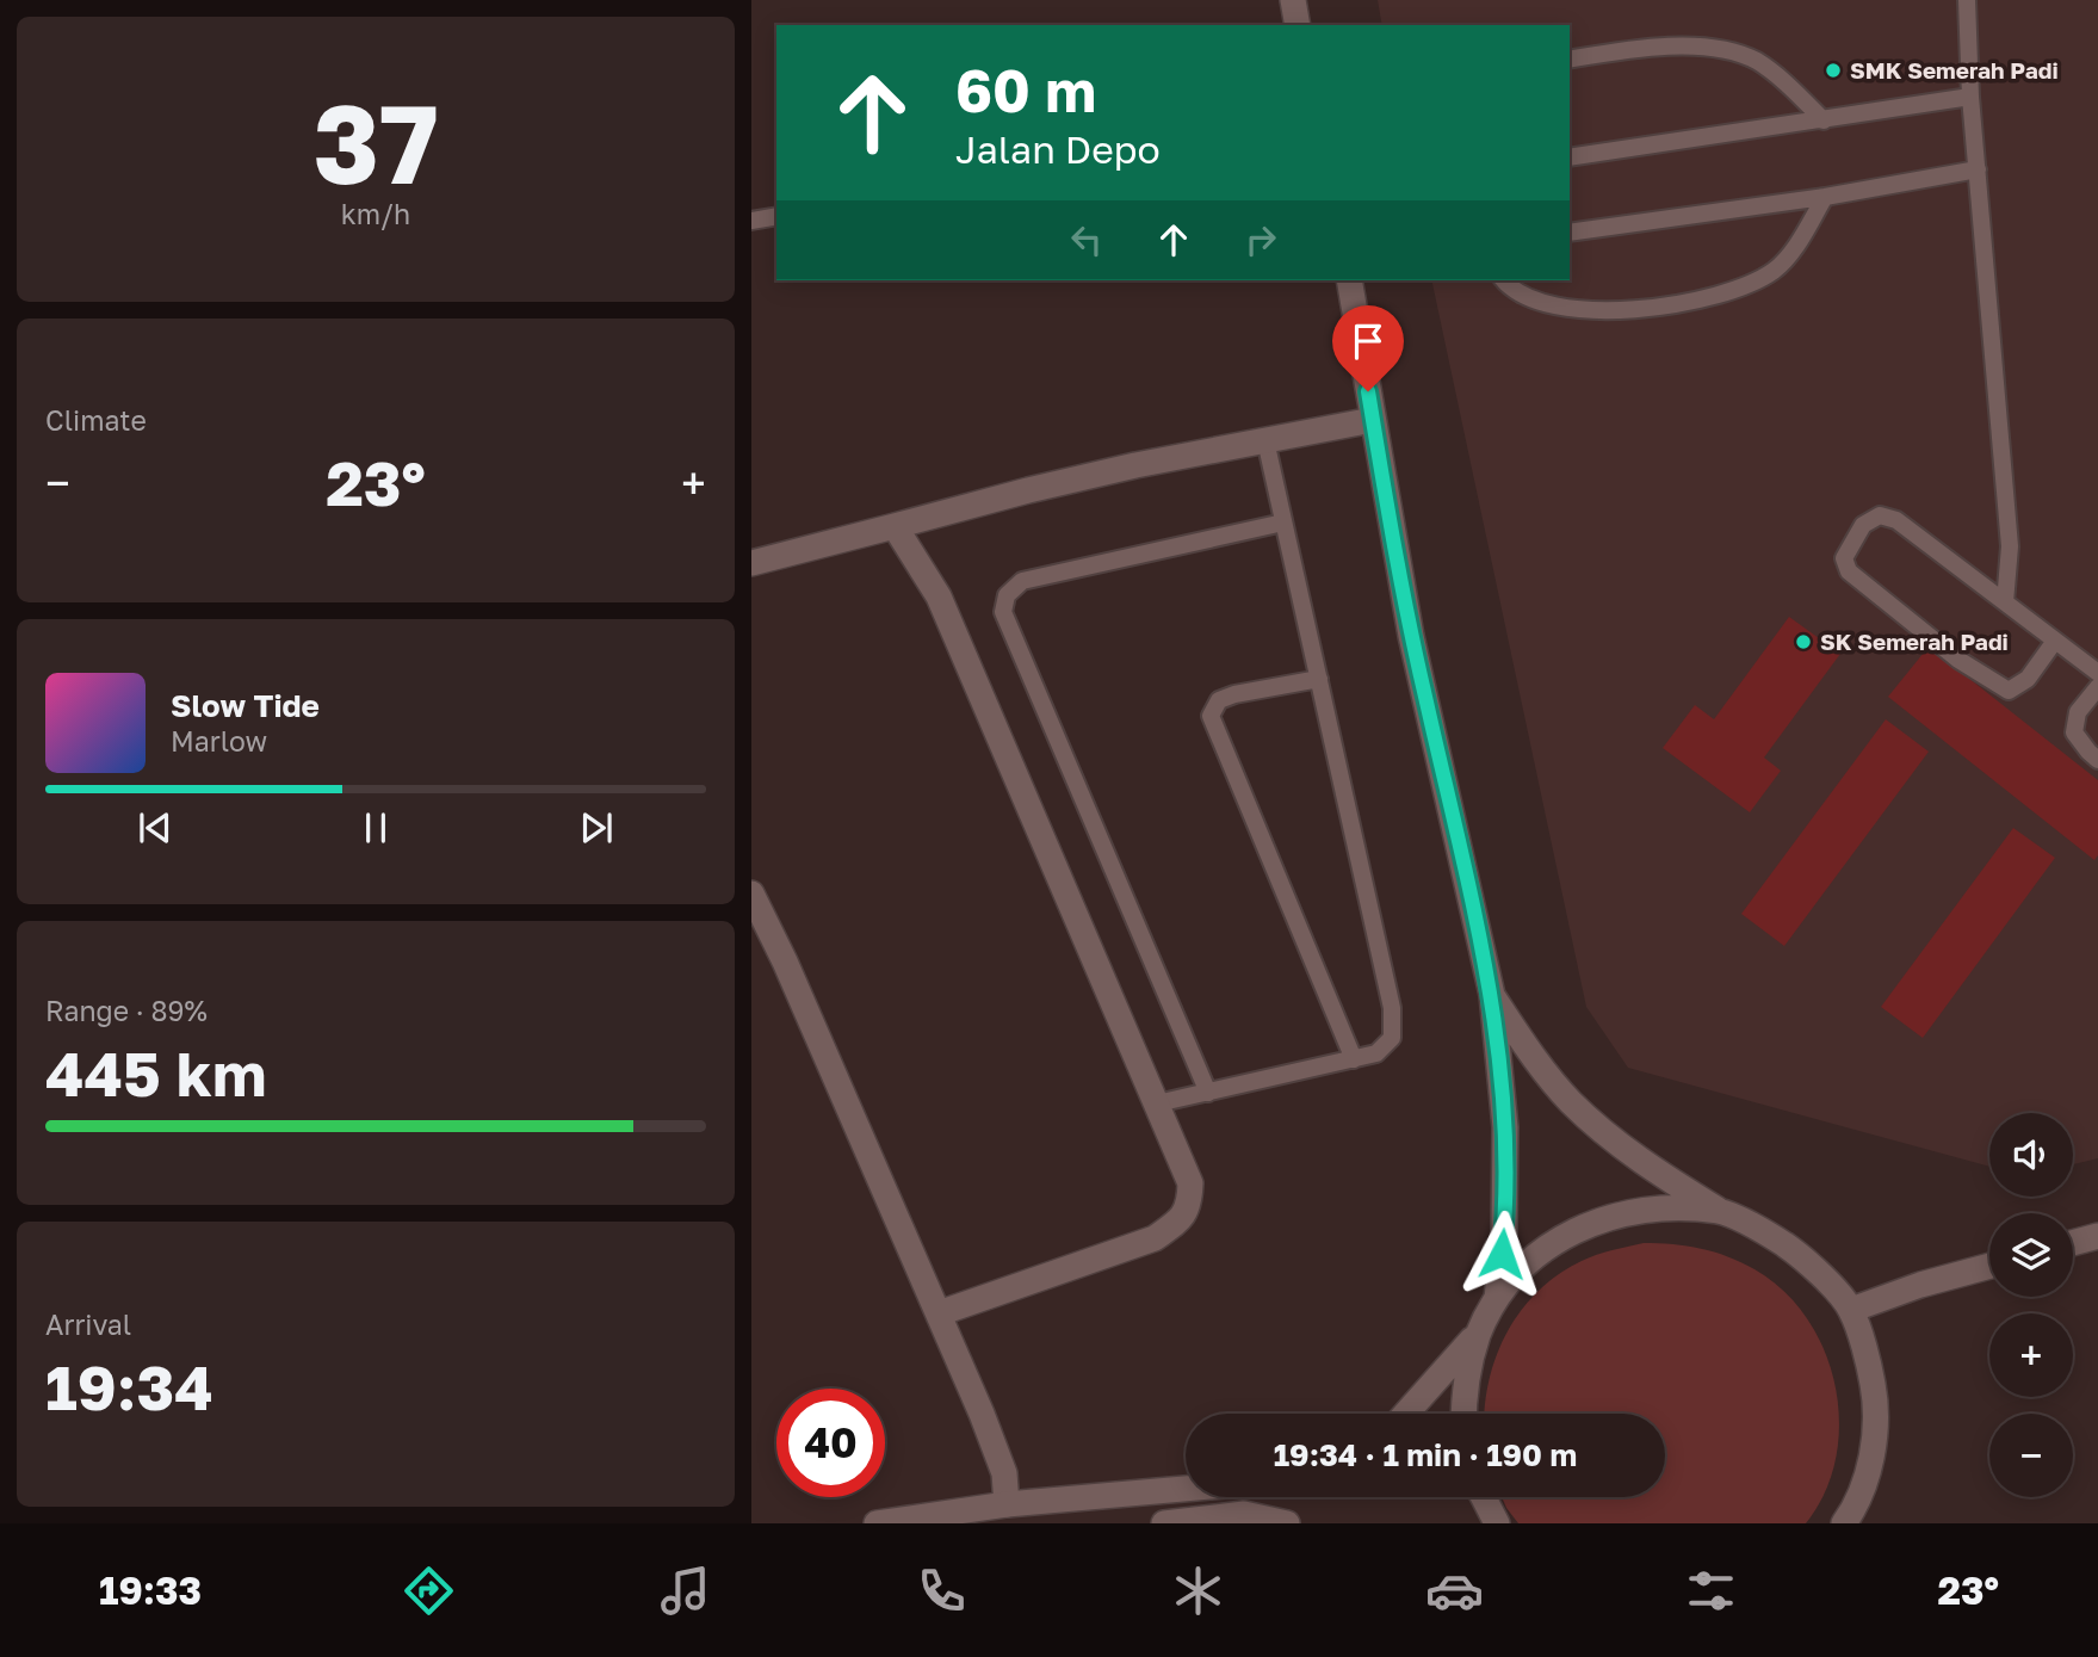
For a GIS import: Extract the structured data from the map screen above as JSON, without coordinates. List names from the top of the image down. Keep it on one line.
{"places":["SMK Semerah Padi","SK Semerah Padi"],"page":{"tile":[["37","km/h"],"Climate",["Range · 89%","445 km"],["Arrival","19:34"]],"turn":["60 m","Jalan Depo"],"heat":["−","23°","+"],"song":["Slow Tide","Marlow"],"map_buttons":["+","−"],"limit":"40","trip":"19:34 · 1 min · 190 m","tabs":["19:33","23°"]}}
